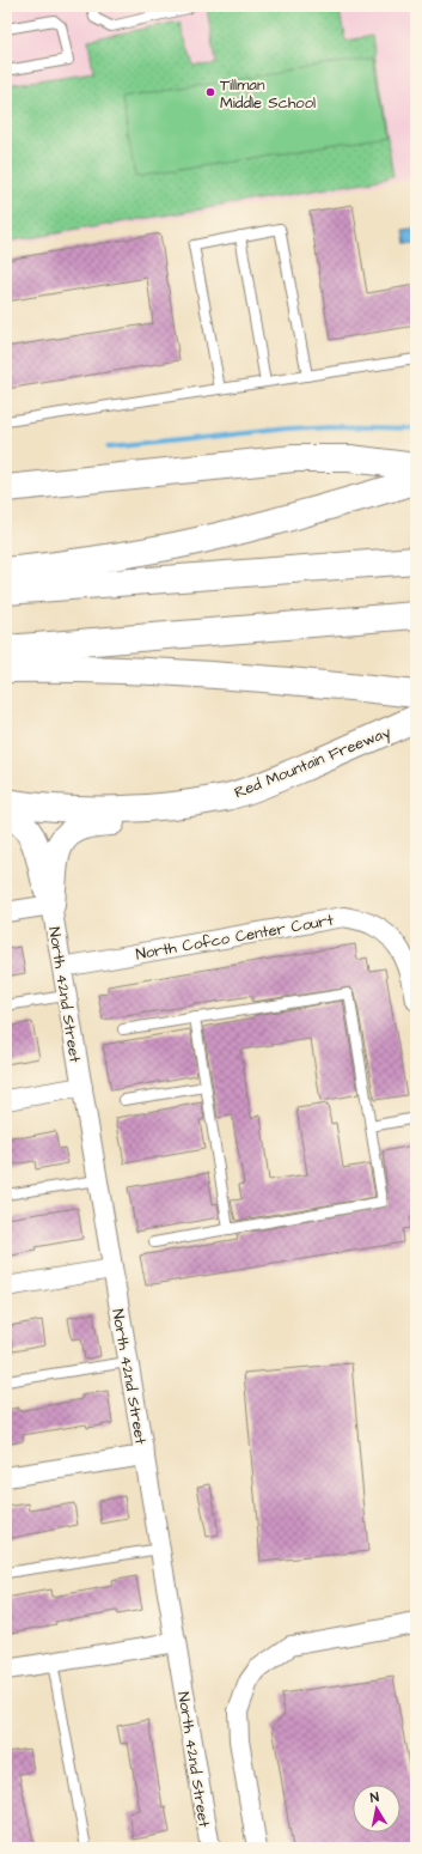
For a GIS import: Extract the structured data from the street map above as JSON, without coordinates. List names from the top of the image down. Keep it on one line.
{"streets":{"main road":["Red Mountain Freeway"],"street":["North Cofco Center Court","North 42nd Street"]},"crossings":[["North Cofco Center Court","North 42nd Street"]],"places":["Tillman Middle School"],"north":"top"}
